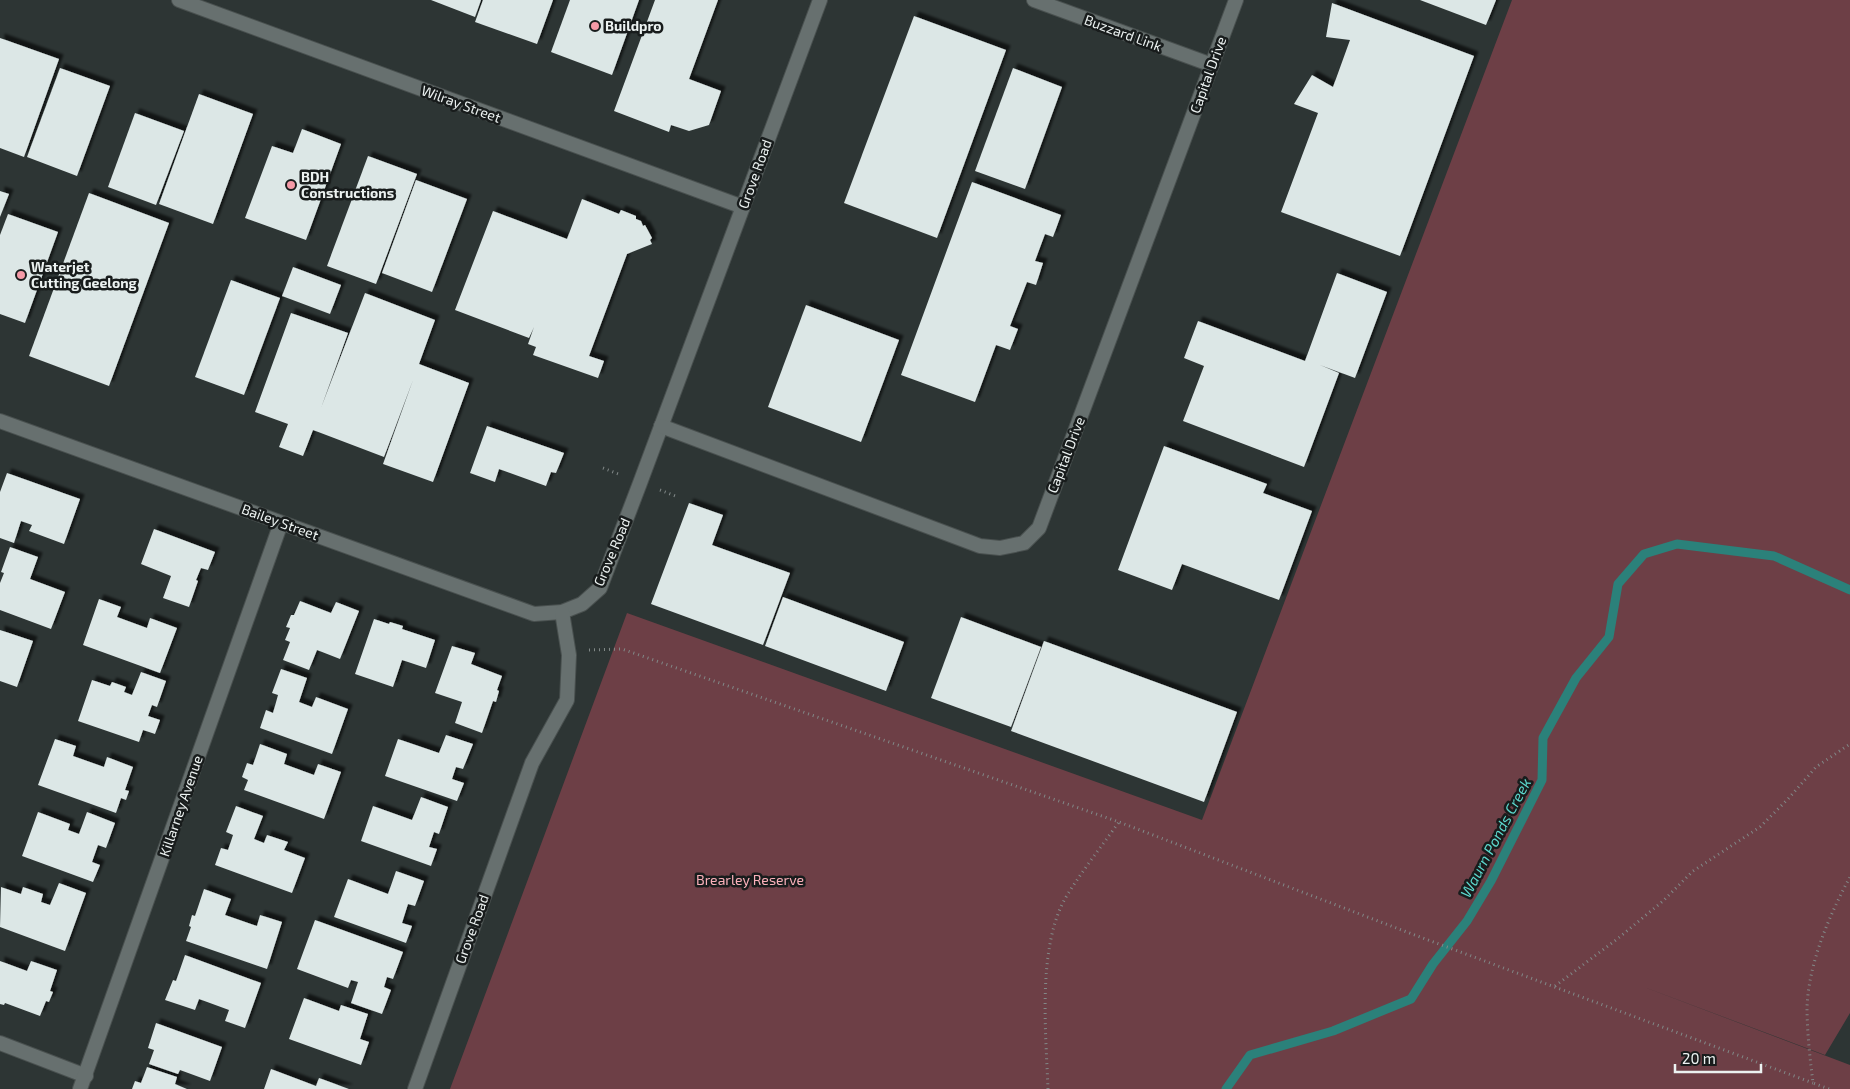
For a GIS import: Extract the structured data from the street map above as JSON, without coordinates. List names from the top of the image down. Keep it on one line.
{"streets":{"street":["Buzzard Link","Capital Drive","Wilray Street","Grove Road","Bailey Street","Killarney Avenue"]},"crossings":[["Buzzard Link","Capital Drive"],["Capital Drive","Grove Road"],["Wilray Street","Grove Road"],["Grove Road","Bailey Street"],["Bailey Street","Killarney Avenue"]],"water":["Waurn Ponds Creek"],"parks":["Brearley Reserve"],"places":["Buildpro","BDH Constructions","Waterjet Cutting Geelong"],"scale_bar":"20 m"}
